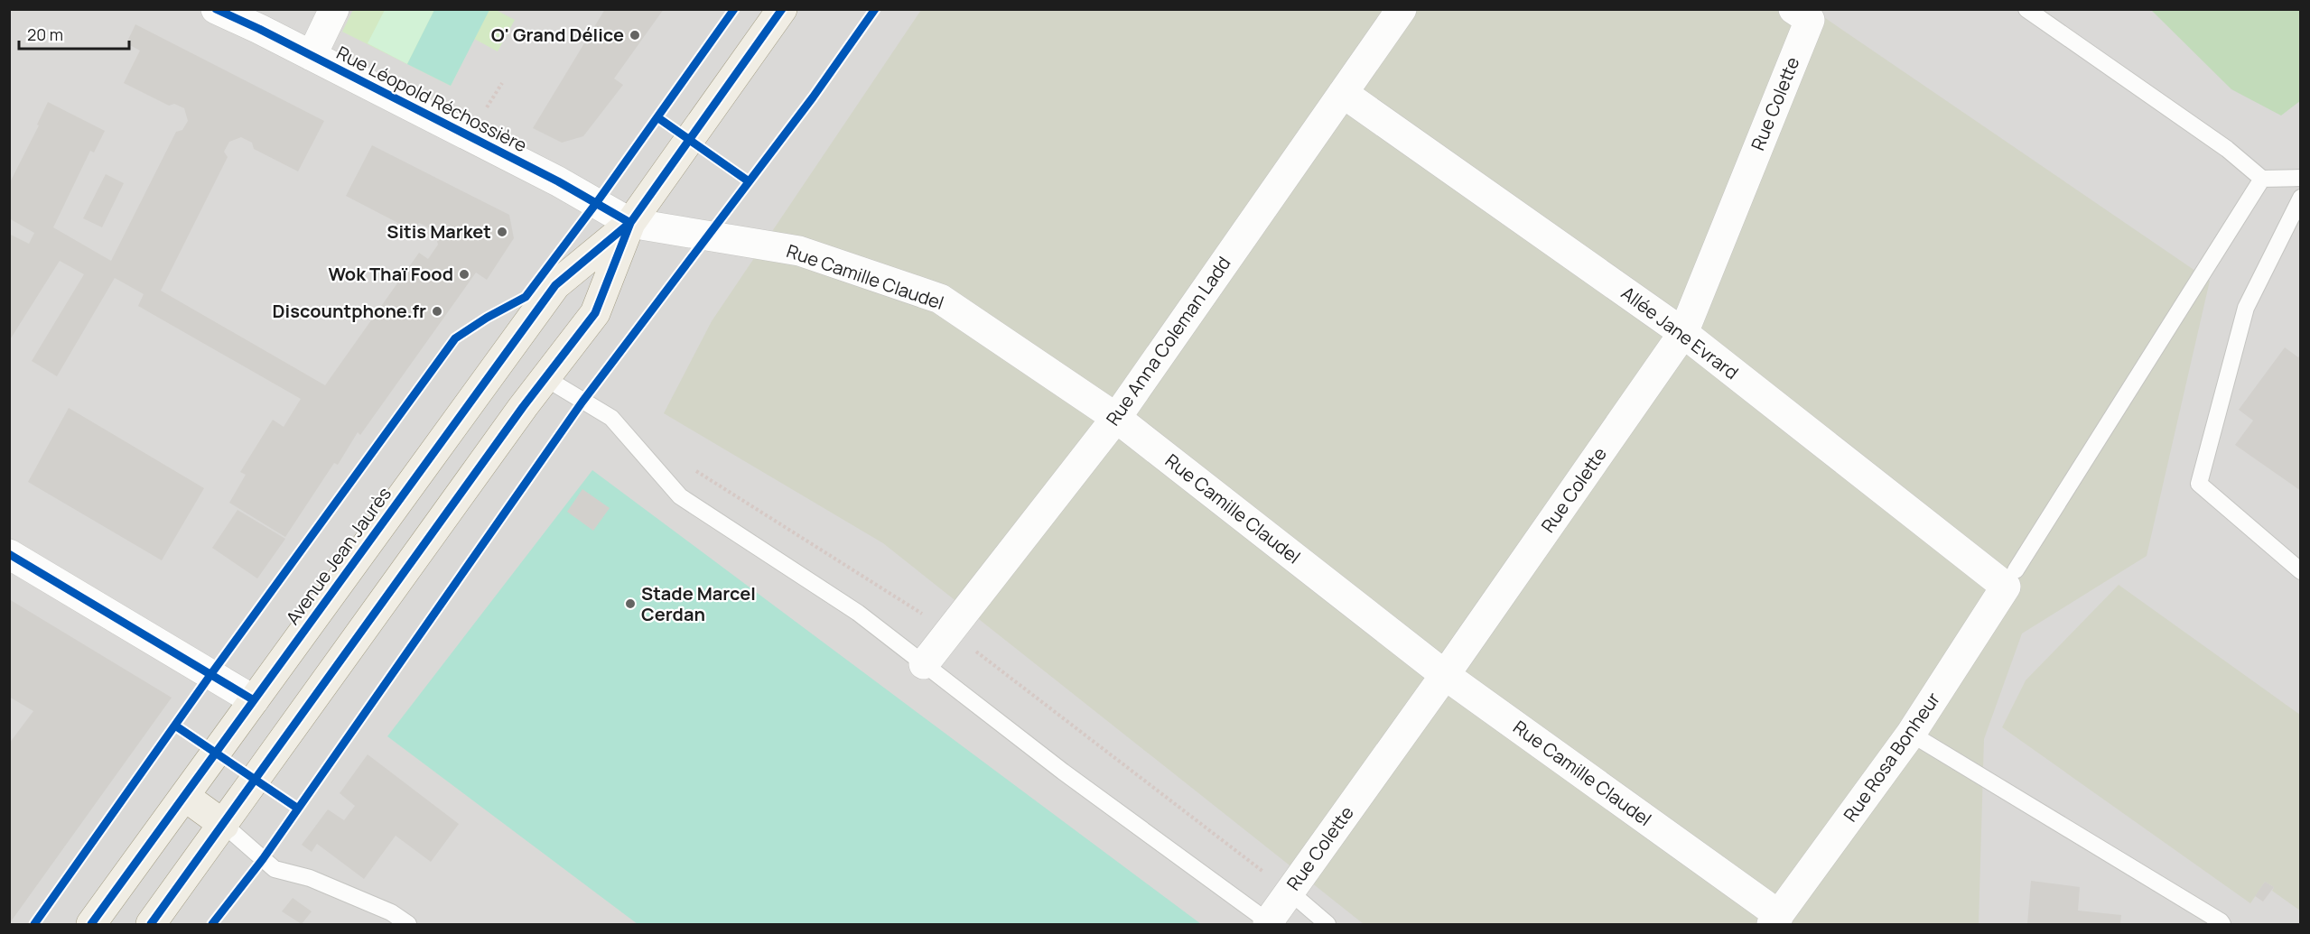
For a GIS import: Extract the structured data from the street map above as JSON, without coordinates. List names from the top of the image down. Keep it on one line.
{"streets":{"main road":["Avenue Jean Jaurès"],"street":["Rue Léopold Réchossière","Rue Colette","Rue Camille Claudel","Allée Jane Evrard","Rue Anna Coleman Ladd","Rue Rosa Bonheur"]},"crossings":[["Rue Léopold Réchossière","Rue Camille Claudel"],["Rue Léopold Réchossière","Avenue Jean Jaurès"],["Rue Colette","Rue Camille Claudel"],["Rue Colette","Allée Jane Evrard"],["Rue Camille Claudel","Rue Anna Coleman Ladd"],["Rue Camille Claudel","Avenue Jean Jaurès"],["Rue Camille Claudel","Rue Rosa Bonheur"],["Allée Jane Evrard","Rue Anna Coleman Ladd"],["Allée Jane Evrard","Rue Rosa Bonheur"]],"places":["O' Grand Délice","Sitis Market","Wok Thaï Food","Discountphone.fr","Stade Marcel Cerdan"],"scale_bar":"20 m"}
